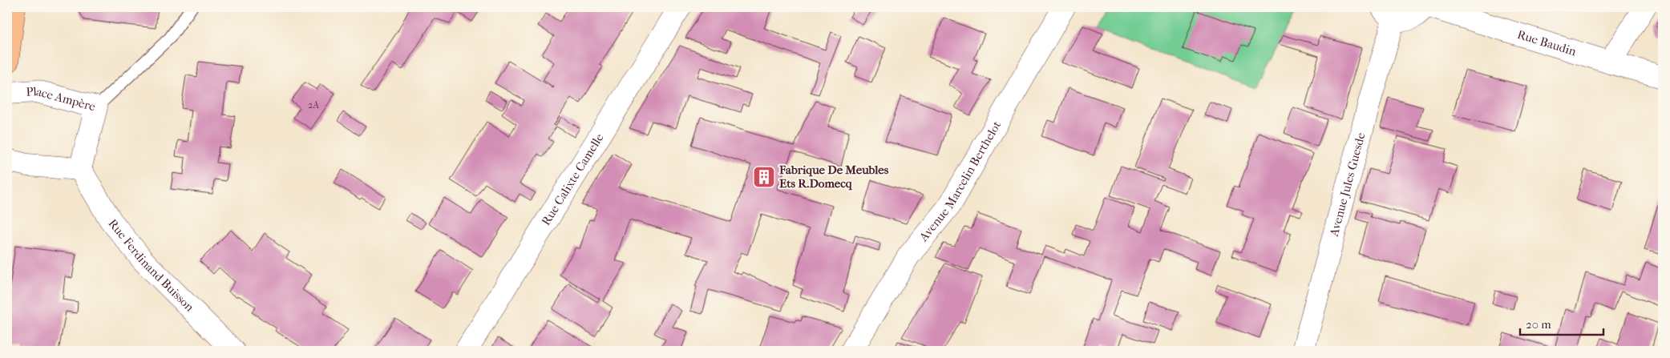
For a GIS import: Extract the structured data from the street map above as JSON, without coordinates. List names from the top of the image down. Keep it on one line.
{"streets":{"street":["Rue Baudin","Place Ampère","Rue Calixte Camelle","Avenue Marcelin Berthelot","Avenue Jules Guesde","Rue Ferdinand Buisson"]},"crossings":[["Place Ampère","Rue Ferdinand Buisson"]],"places":{"building":["Fabrique De Meubles Ets R.Domecq"]},"house_numbers":["2A"],"scale_bar":"20 m"}
